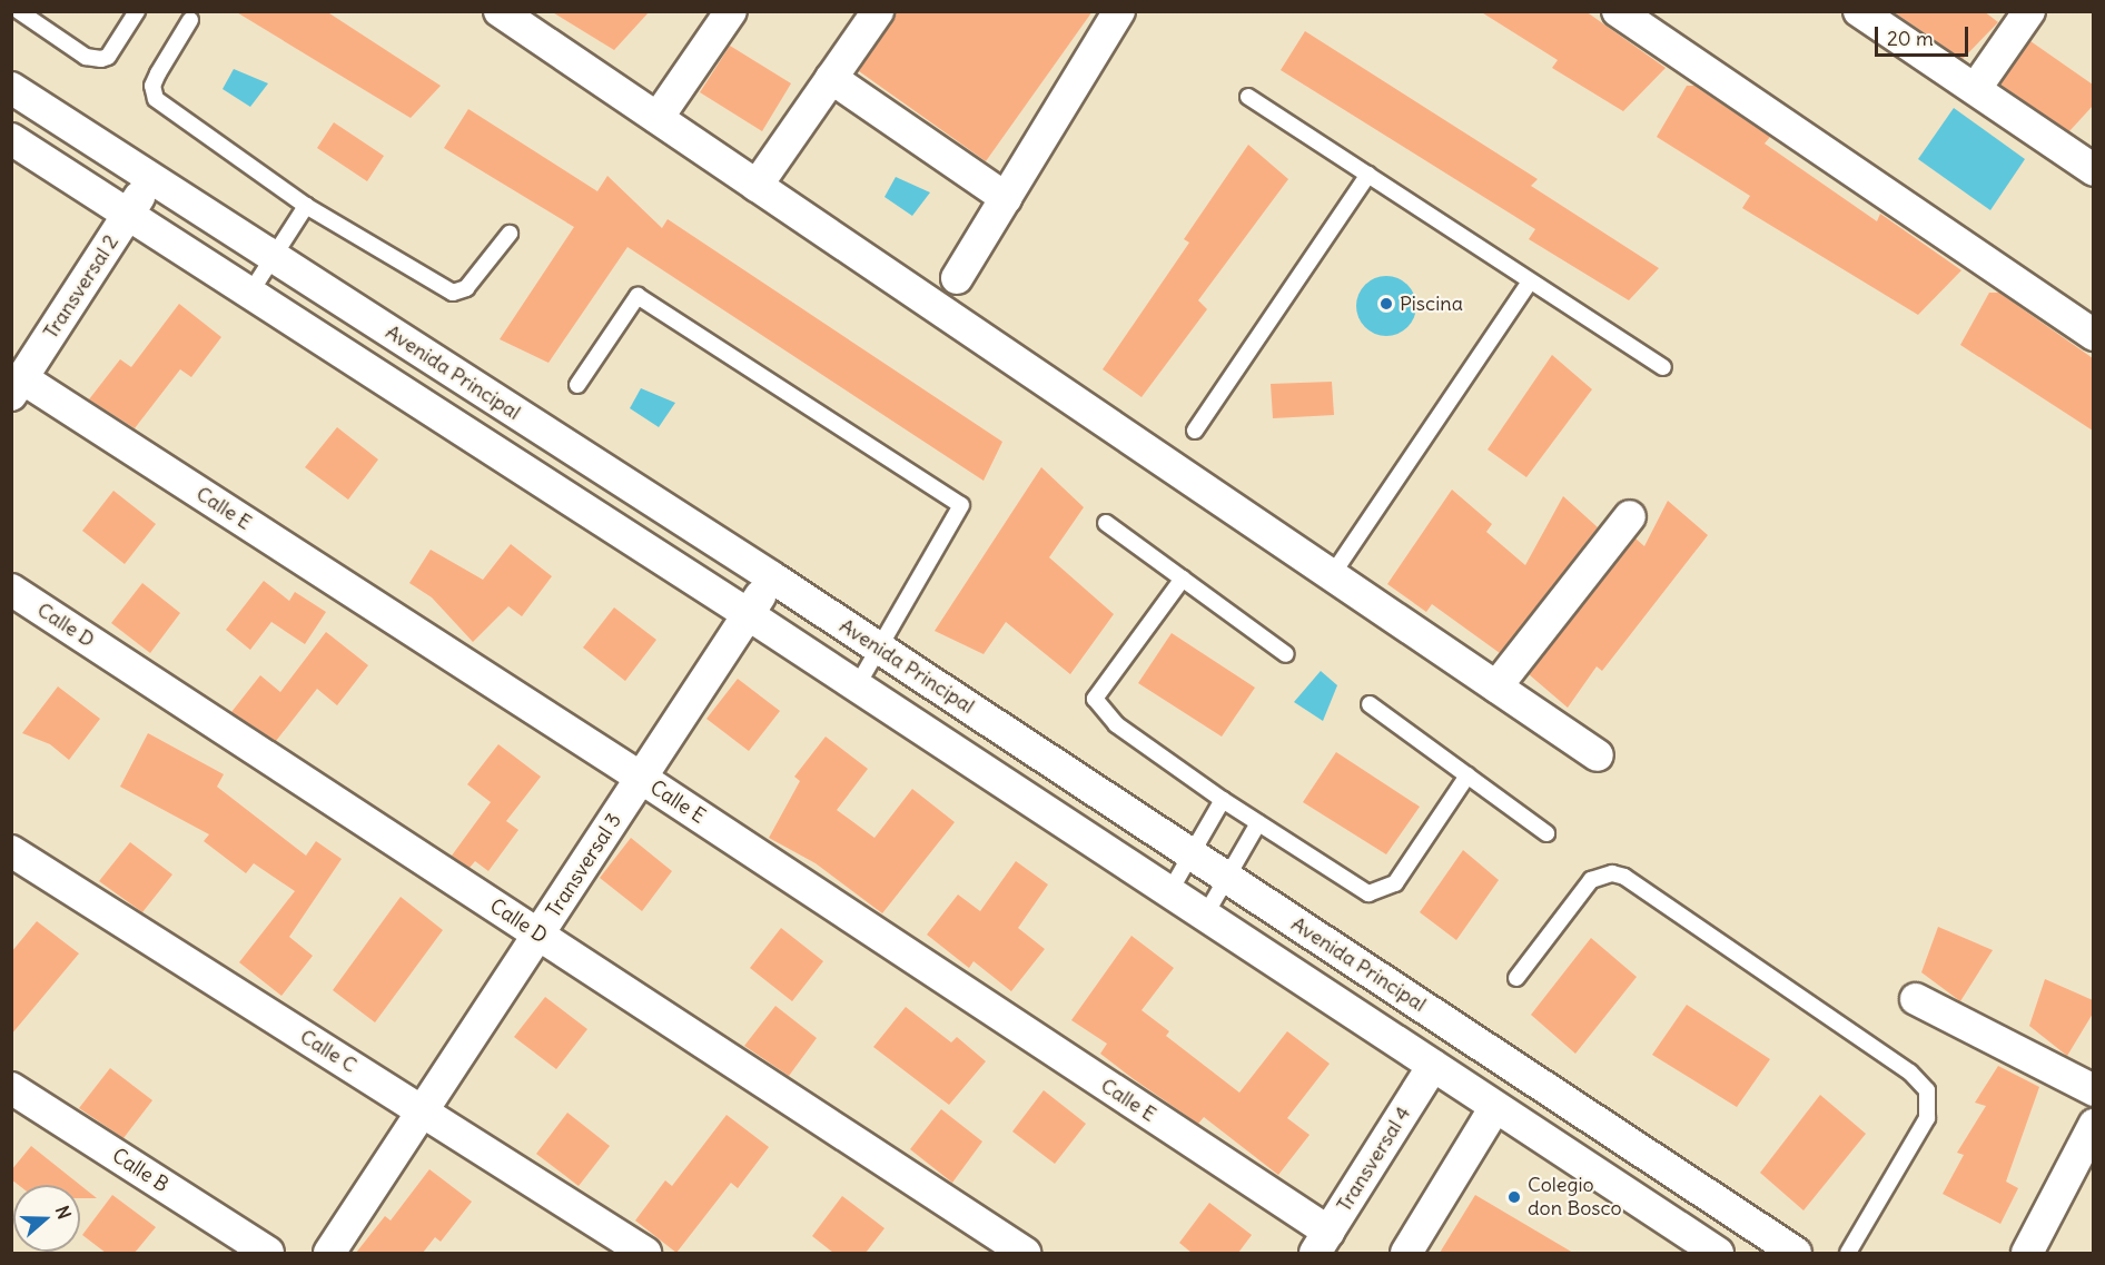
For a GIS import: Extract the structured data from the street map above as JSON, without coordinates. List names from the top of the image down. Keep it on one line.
{"streets":{"street":["Transversal 2","Avenida Principal","Calle E","Calle D","Transversal 3","Calle C","Transversal 4","Calle B"]},"crossings":[["Transversal 2","Avenida Principal"],["Transversal 2","Calle E"],["Avenida Principal","Transversal 3"],["Calle E","Transversal 3"],["Calle E","Transversal 4"],["Calle D","Transversal 3"],["Transversal 3","Calle C"]],"places":["Piscina","Colegio don Bosco"],"scale_bar":"20 m","north":"right"}
